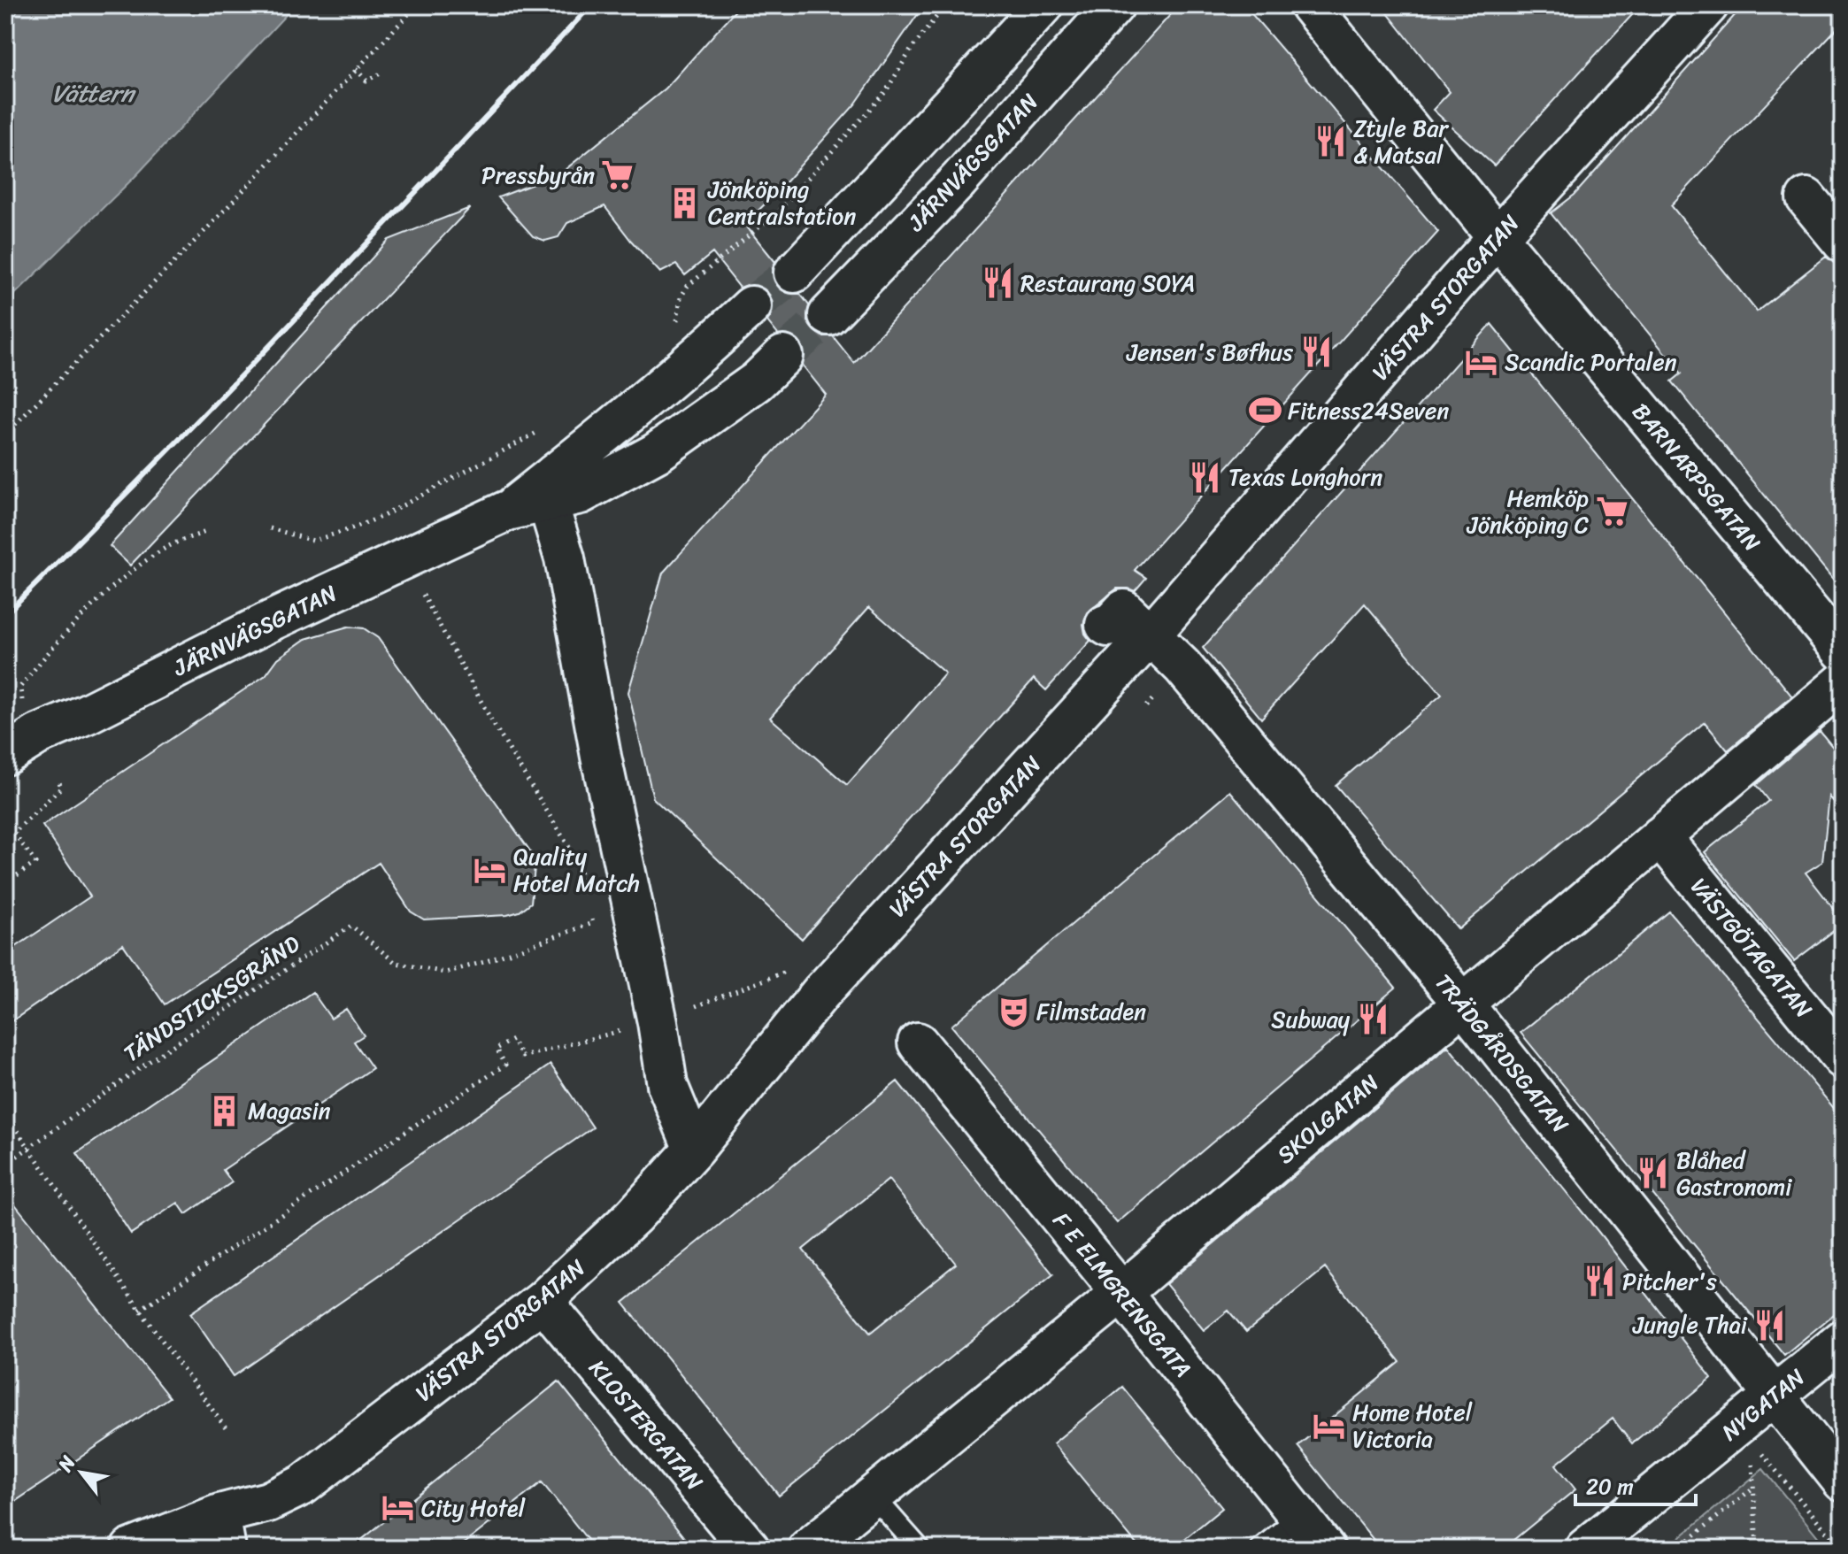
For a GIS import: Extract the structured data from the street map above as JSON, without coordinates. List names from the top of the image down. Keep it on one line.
{"streets":{"street":["JÄRNVÄGSGATAN","VÄSTRA STORGATAN","BARNARPSGATAN","VÄSTGÖTAGATAN","TRÄDGÅRDSGATAN","SKOLGATAN","F E ELMGRENSGATA","NYGATAN","KLOSTERGATAN"],"path":["TÄNDSTICKSGRÄND"]},"crossings":[["VÄSTRA STORGATAN","BARNARPSGATAN"],["VÄSTRA STORGATAN","TRÄDGÅRDSGATAN"],["VÄSTRA STORGATAN","KLOSTERGATAN"],["VÄSTGÖTAGATAN","SKOLGATAN"],["TRÄDGÅRDSGATAN","SKOLGATAN"],["TRÄDGÅRDSGATAN","NYGATAN"],["SKOLGATAN","F E ELMGRENSGATA"]],"water":["Vättern"],"places":{"restaurant":["Ztyle Bar & Matsal","Restaurang SOYA","Jensen's Bøfhus","Texas Longhorn","Subway","Blåhed Gastronomi","Pitcher's","Jungle Thai"],"supermarket":["Pressbyrån","Hemköp Jönköping C"],"building":["Jönköping Centralstation","Magasin"],"hotel":["Scandic Portalen","Quality Hotel Match","Home Hotel Victoria","City Hotel"],"sports":["Fitness24Seven"],"theatre":["Filmstaden"]},"scale_bar":"20 m","north":"top left"}
